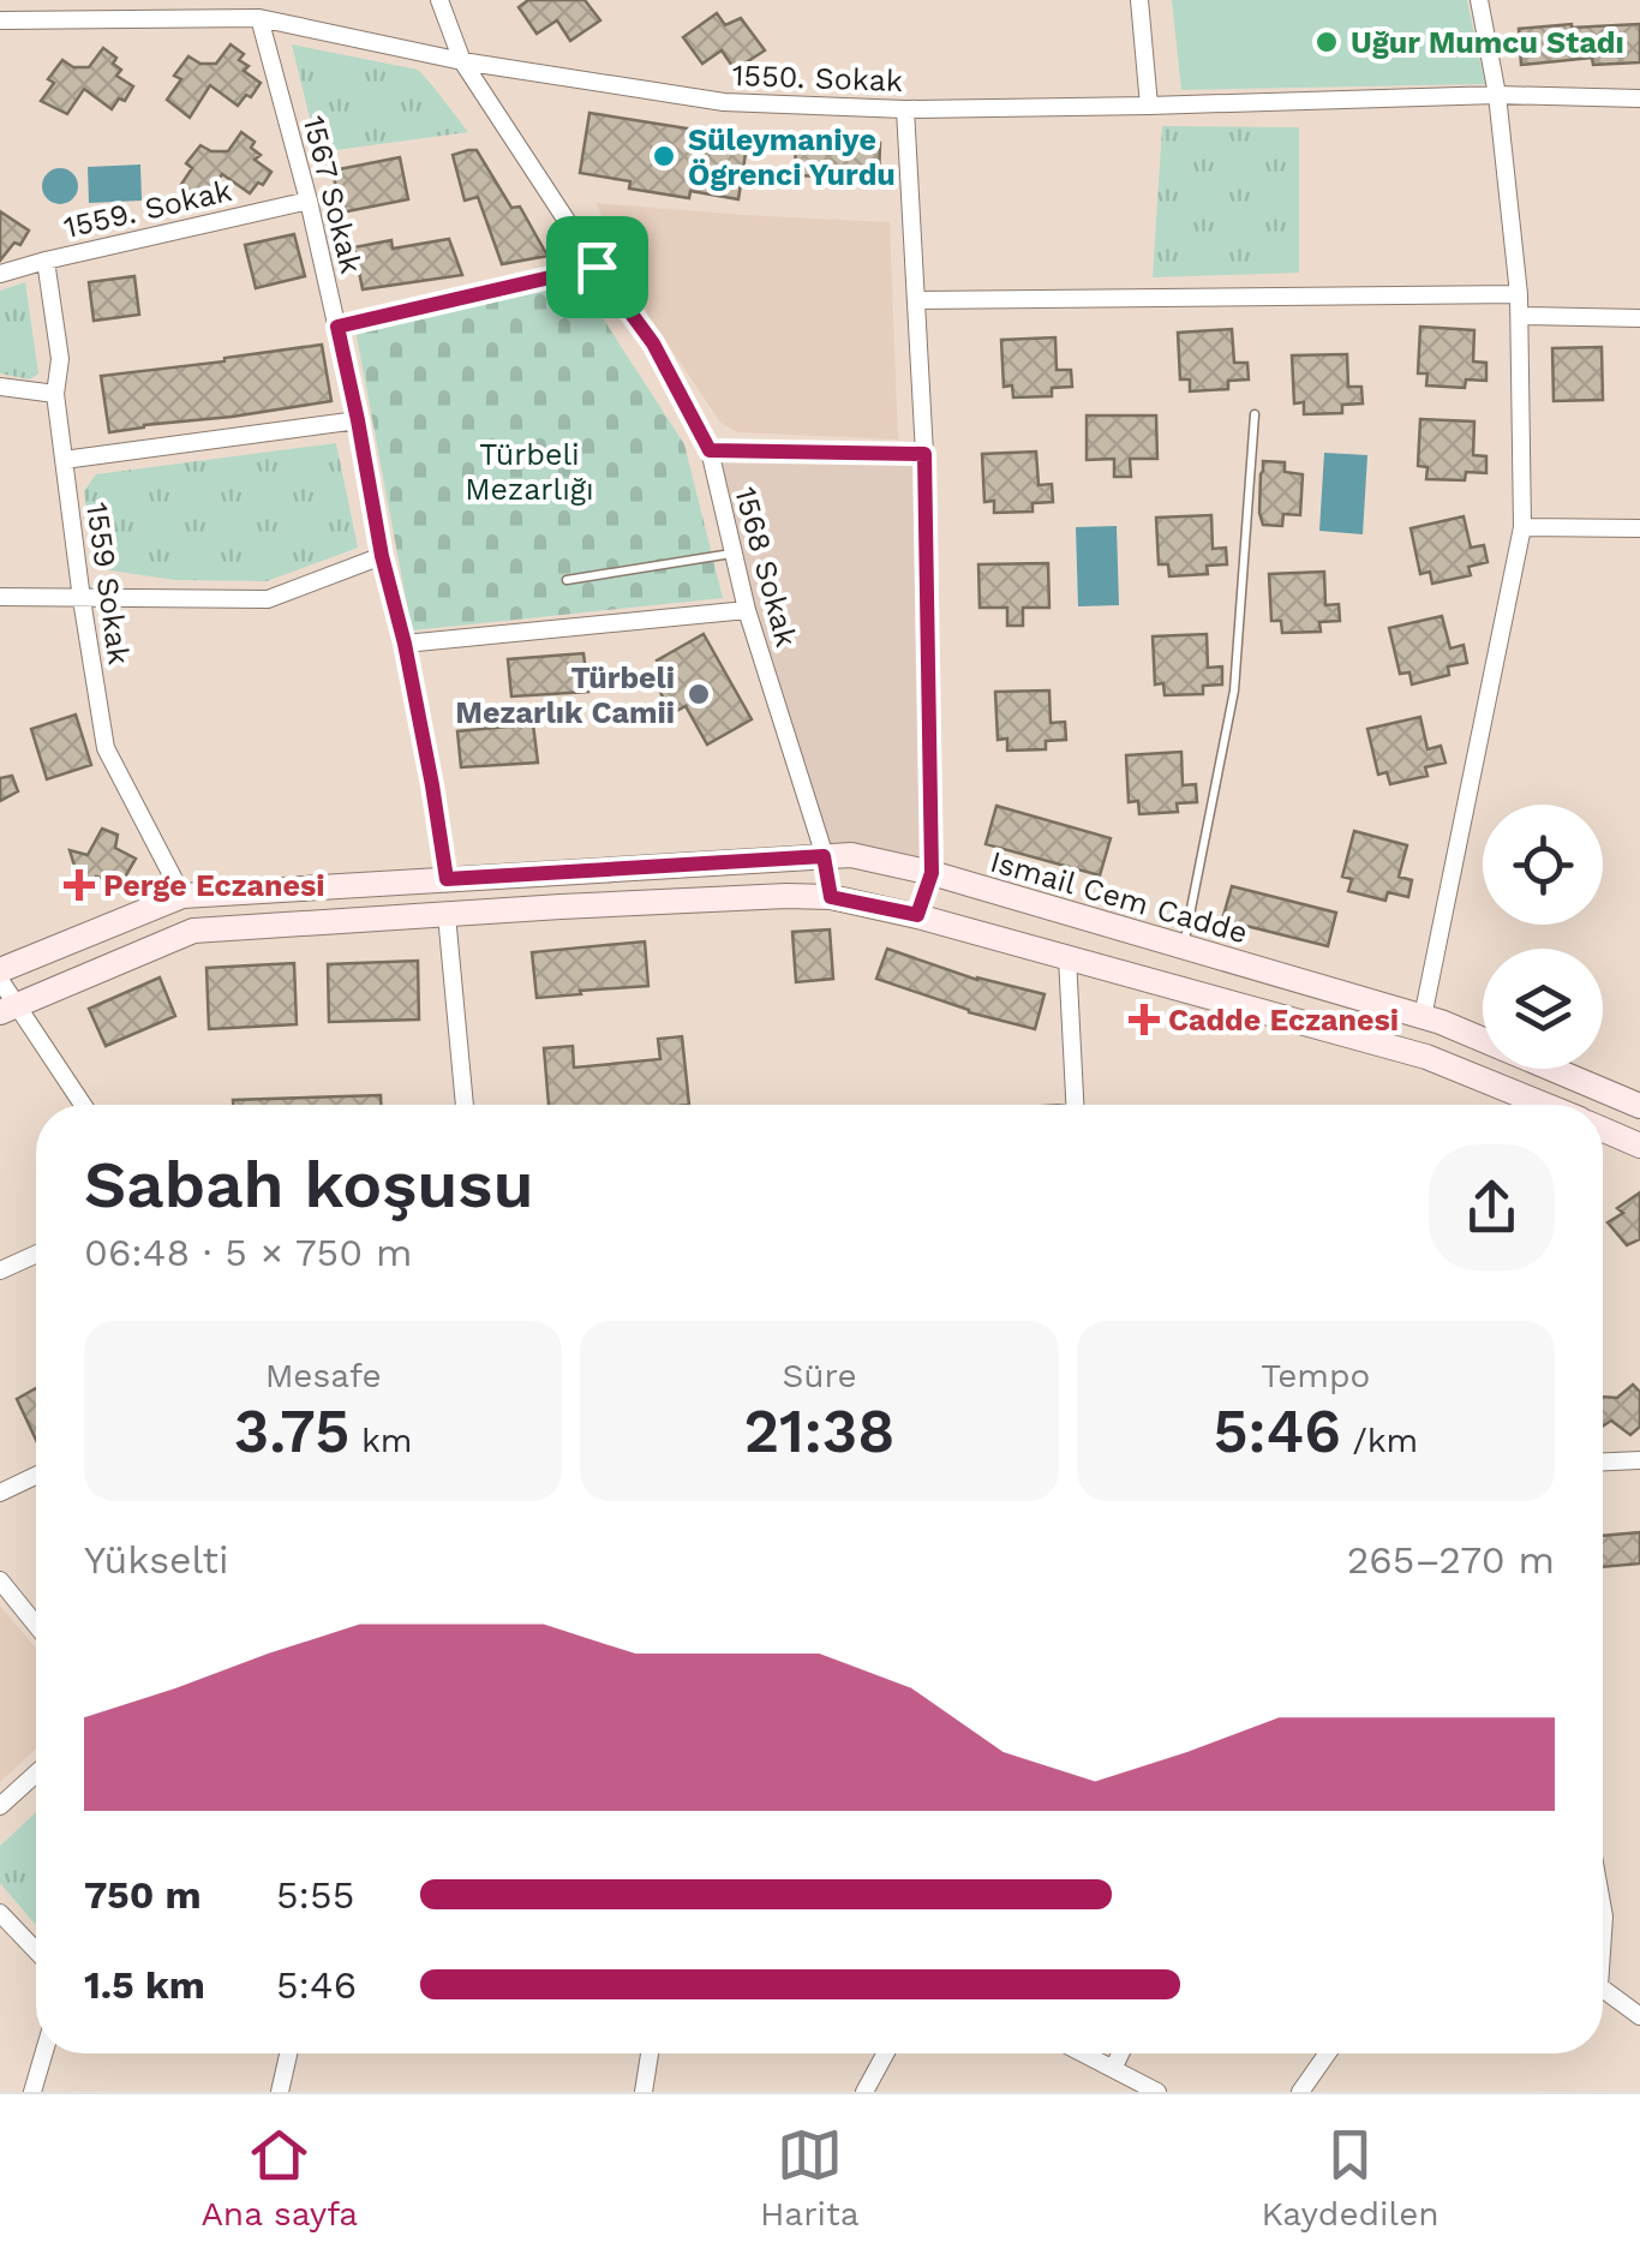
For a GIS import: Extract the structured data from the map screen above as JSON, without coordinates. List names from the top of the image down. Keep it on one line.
{"streets":{"main road":["Ismail Cem Cadde"],"street":["1550. Sokak","1567 Sokak","1559. Sokak","1568 Sokak","1559 Sokak"]},"crossings":[["1550. Sokak","1567 Sokak"],["1550. Sokak","1568 Sokak"],["1567 Sokak","1559. Sokak"],["1567 Sokak","Ismail Cem Cadde"],["1559. Sokak","1559 Sokak"],["1568 Sokak","Ismail Cem Cadde"],["1559 Sokak","Ismail Cem Cadde"]],"parks":["Türbeli Mezarlığı"],"places":{"other":["Uğur Mumcu Stadı","Süleymaniye Ögrenci Yurdu","Türbeli Mezarlık Camii"],"health":["Perge Eczanesi","Cadde Eczanesi"]},"page":{"heading":["Sabah koşusu","06:48 · 5 × 750 m"],"stats":[["Mesafe","3.75 km"],["Süre","21:38"],["Tempo","5:46 /km"]],"chart":["Yükselti","265–270 m"],"list":[{"name":"750 m","note":"5:55"},{"name":"1.5 km","note":"5:46"}],"tabs":["Ana sayfa","Harita","Kaydedilen"]}}
